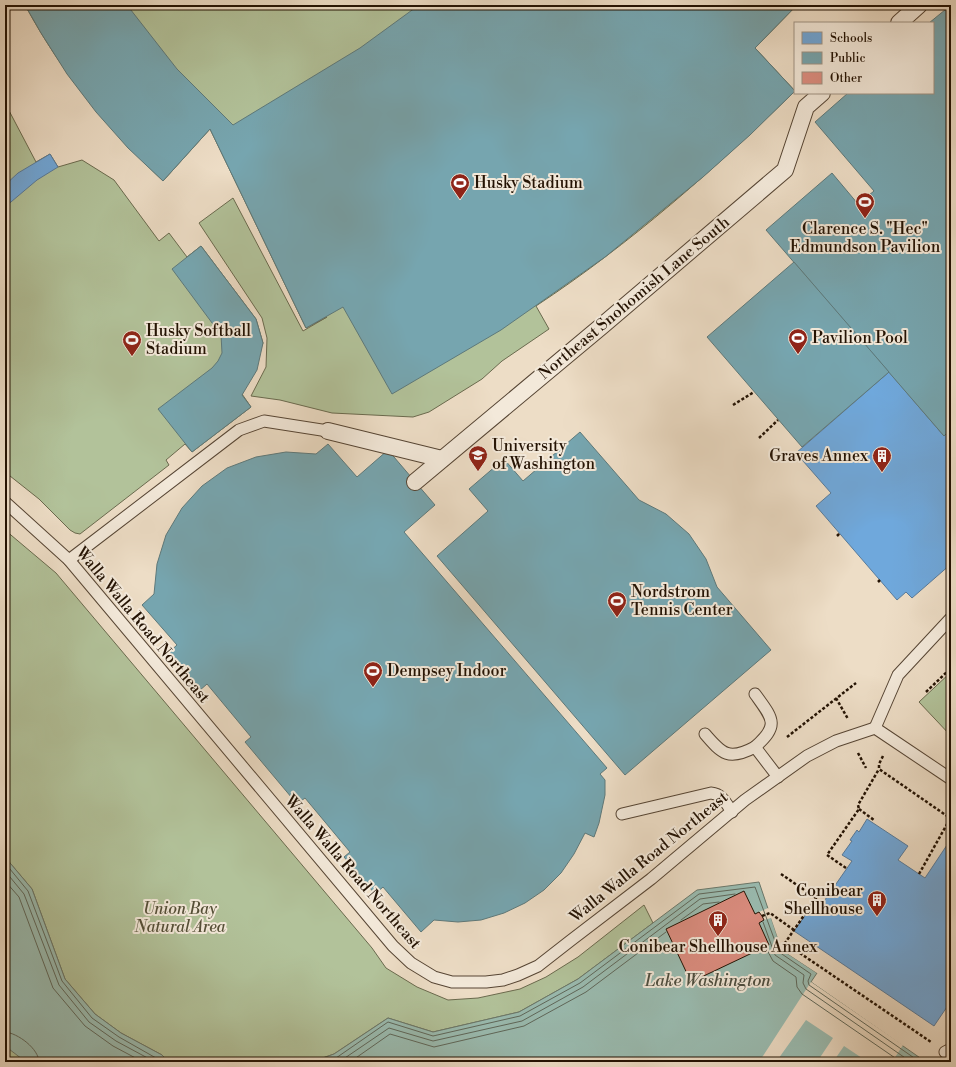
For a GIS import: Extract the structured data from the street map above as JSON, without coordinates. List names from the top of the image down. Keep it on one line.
{"streets":{"street":["Northeast Snohomish Lane South"],"lane":["Walla Walla Road Northeast"]},"water":["Lake Washington"],"parks":["Union Bay Natural Area"],"places":{"sports":["Husky Stadium","Clarence S. \"Hec\" Edmundson Pavilion","Pavilion Pool","Husky Softball Stadium","Nordstrom Tennis Center","Dempsey Indoor"],"school or university":["University of Washington"],"building":["Graves Annex","Conibear Shellhouse","Conibear Shellhouse Annex"]},"legend":["Schools","Public","Other"]}
